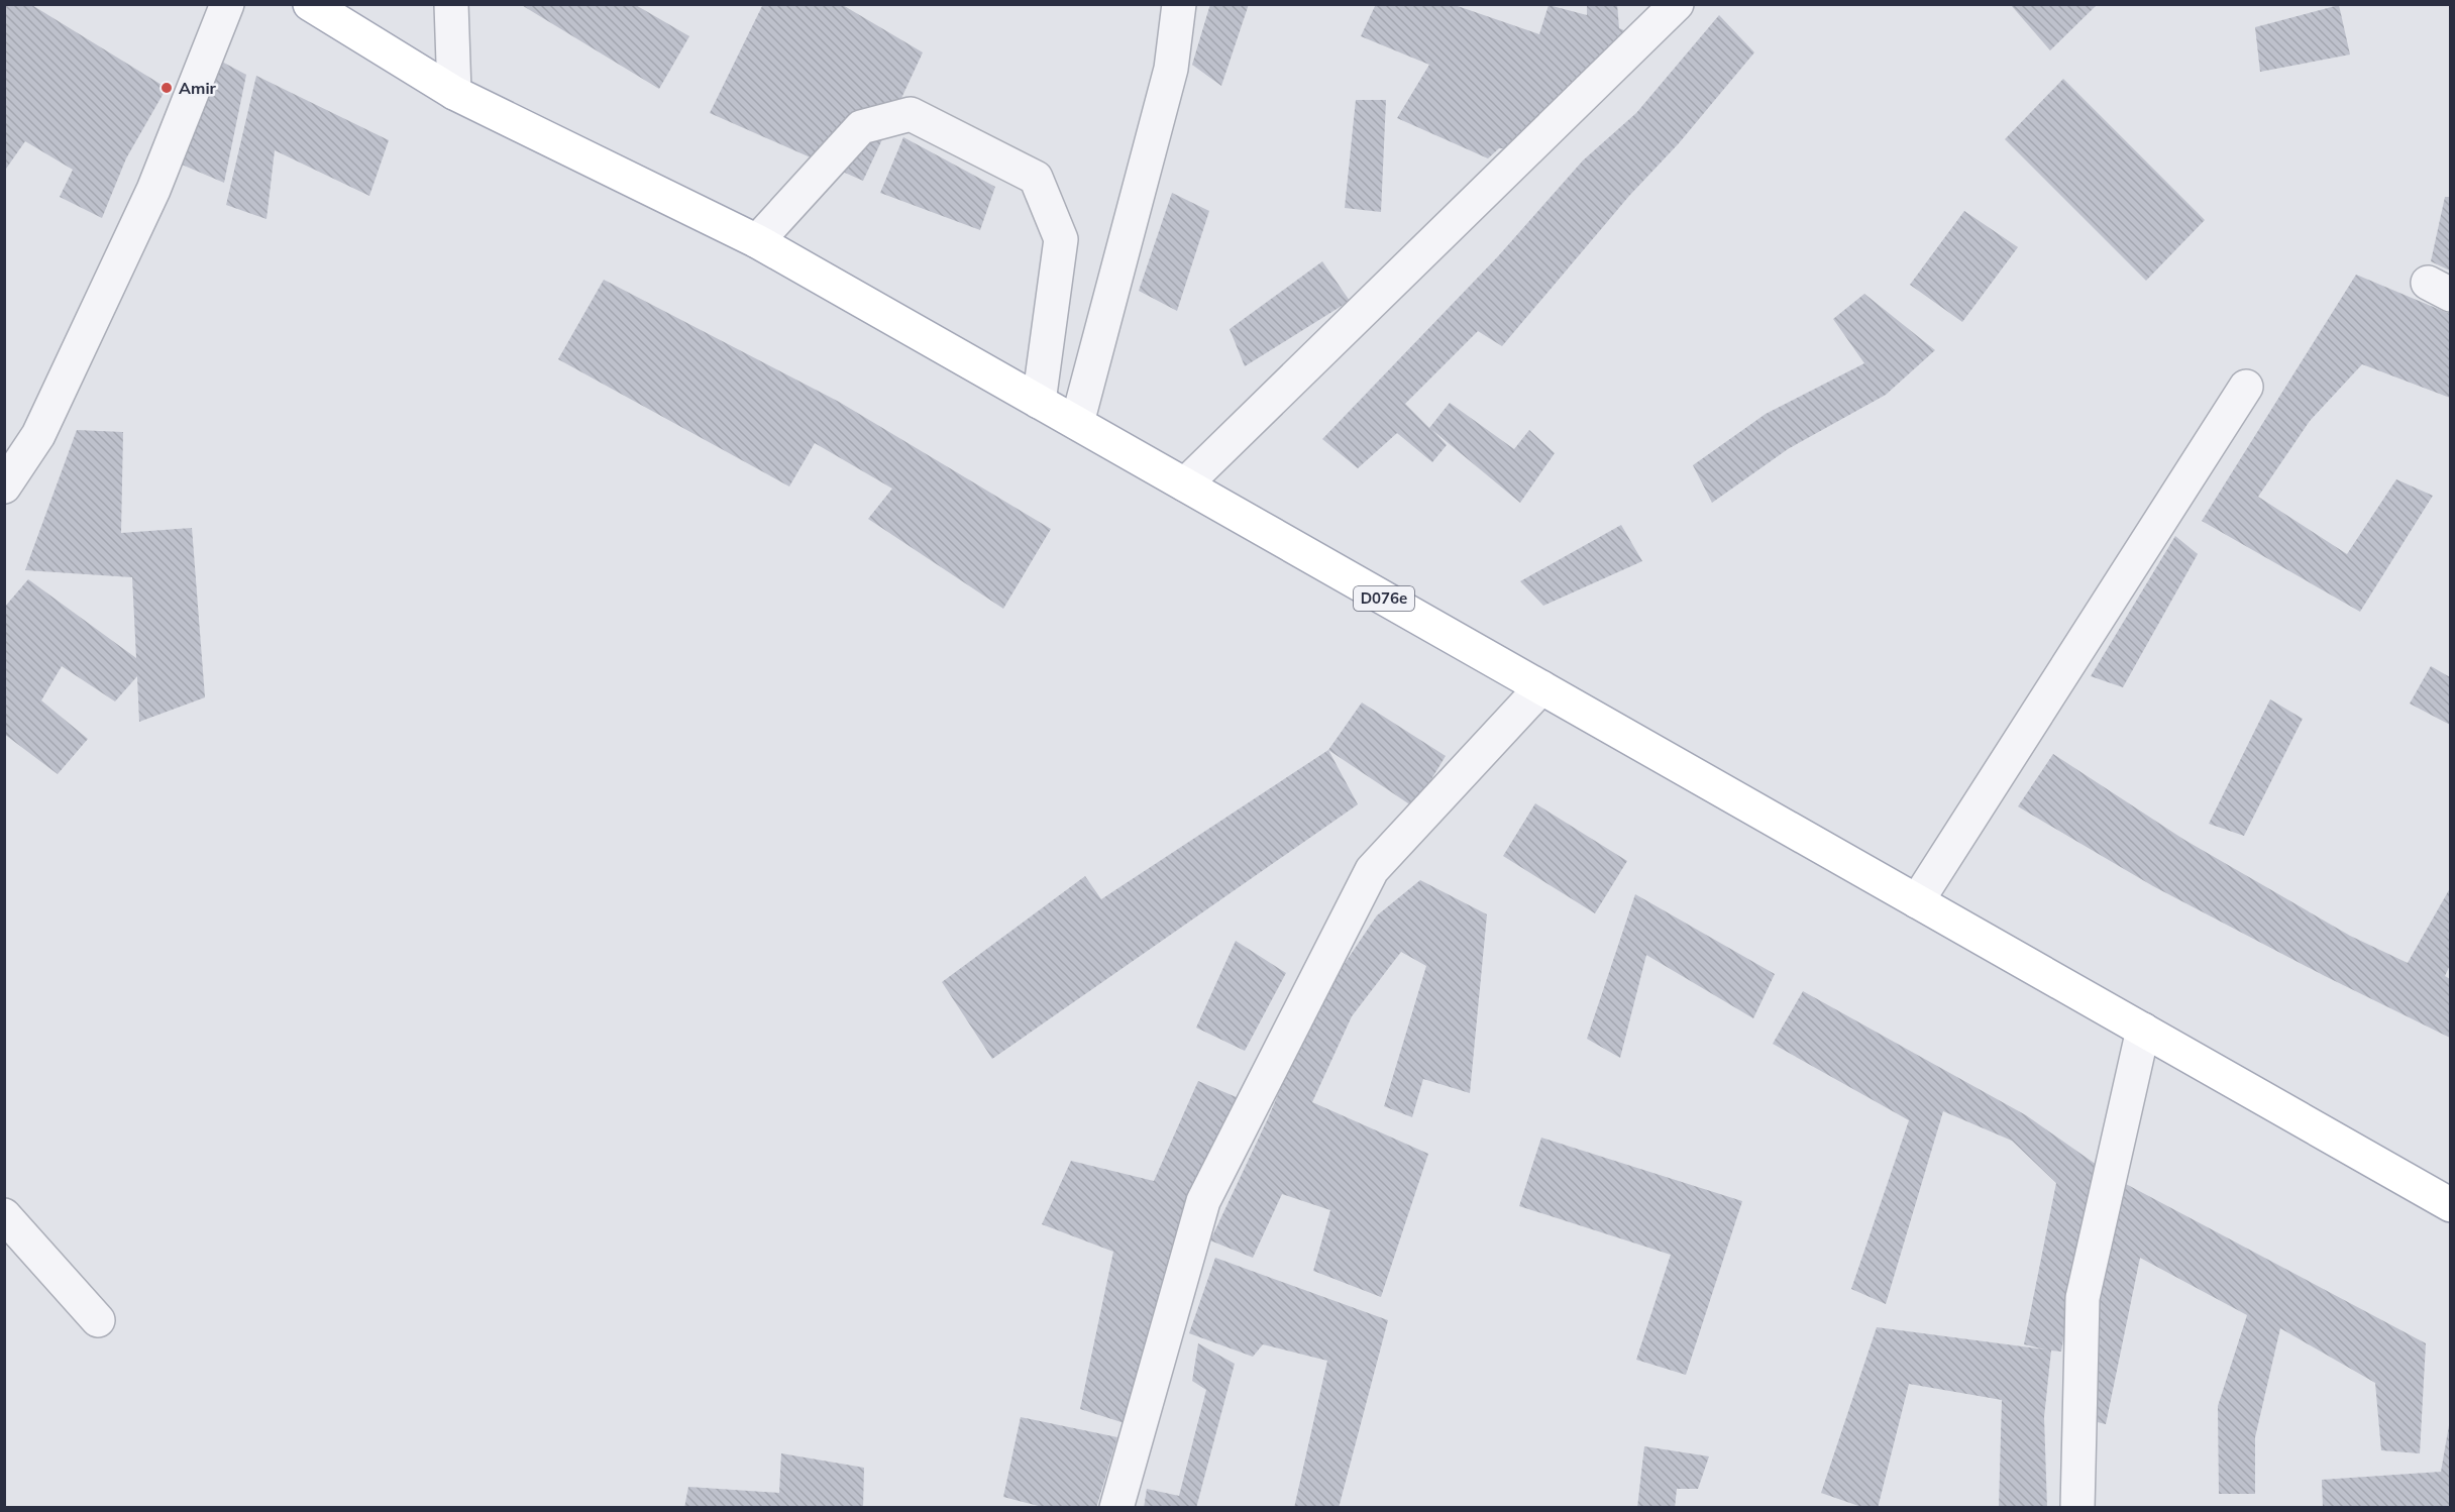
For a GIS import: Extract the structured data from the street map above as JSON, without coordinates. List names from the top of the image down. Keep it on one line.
{"streets":{"main road":["D076e"]},"places":["Amir"]}
